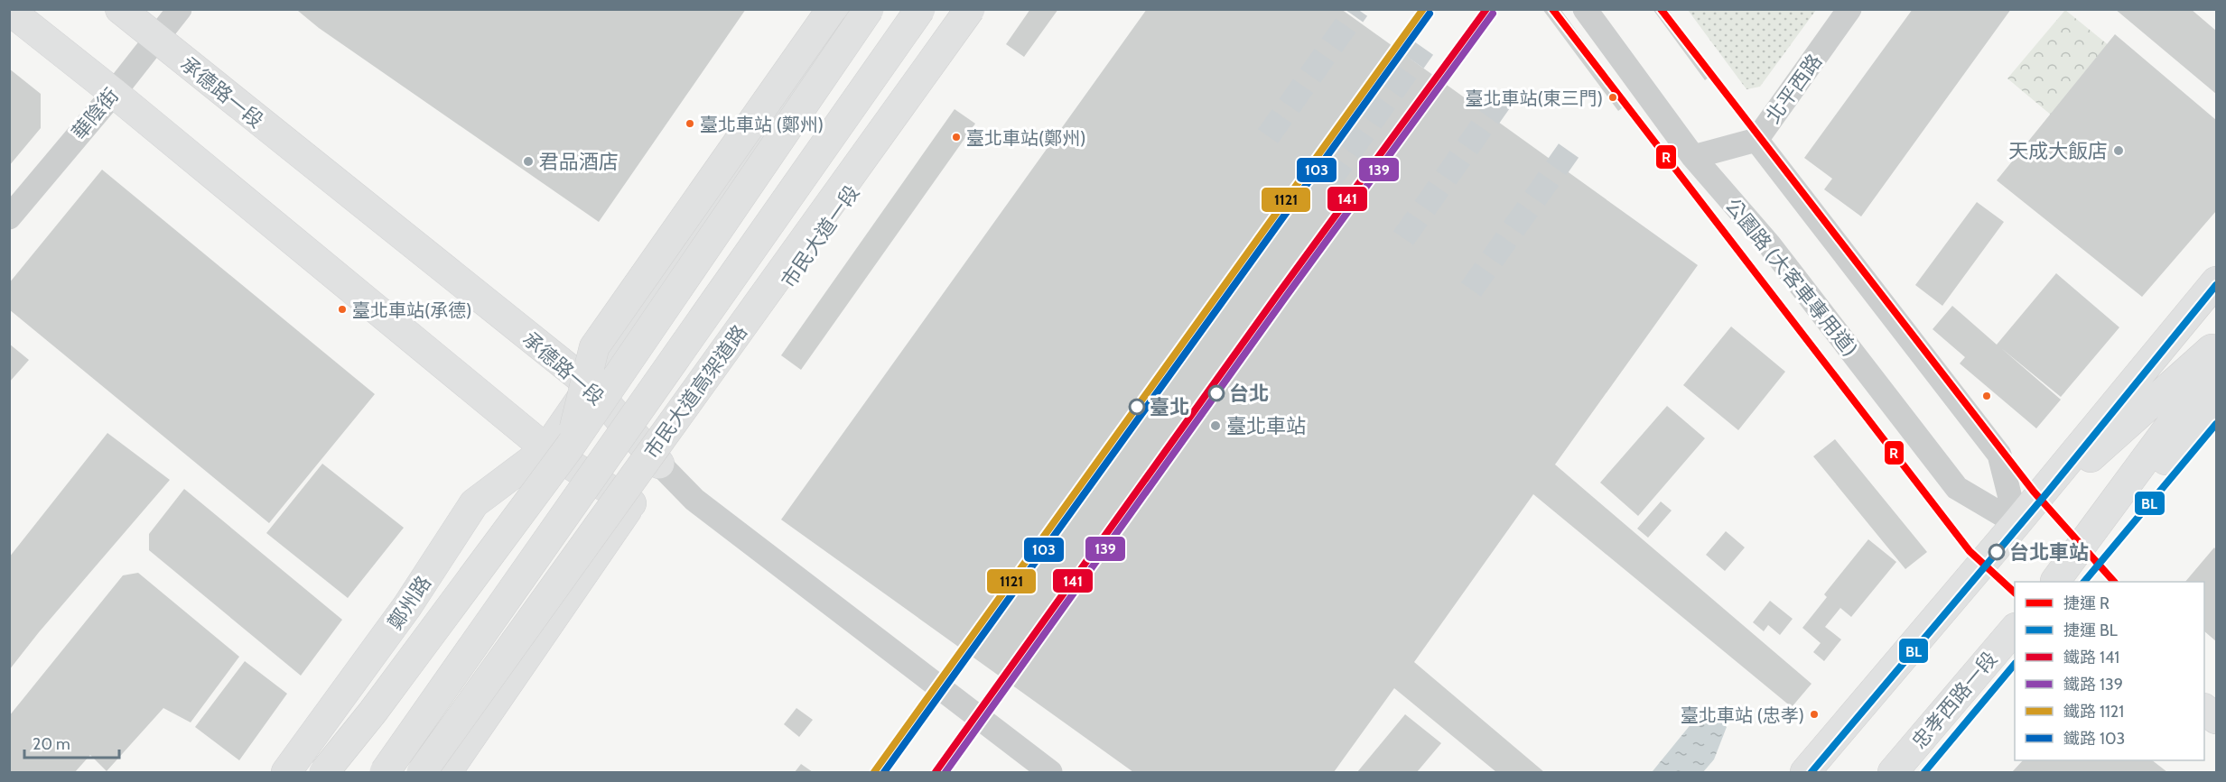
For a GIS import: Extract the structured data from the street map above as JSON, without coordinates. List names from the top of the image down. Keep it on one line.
{"streets":{"main road":["承德路一段","市民大道一段","市民大道高架道路","鄭州路","忠孝西路一段"],"street":["北平西路","華陰街","公園路 (大客車專用道)"]},"crossings":[["北平西路","公園路 (大客車專用道)"],["承德路一段","華陰街"],["承德路一段","市民大道一段"]],"places":["臺北車站(東三門)","臺北車站 (鄭州)","臺北車站(鄭州)","天成大飯店","君品酒店","臺北車站(承德)","台北","臺北","臺北車站","台北車站","臺北車站 (忠孝)"],"lines":["metro line R","rail line 141","rail line 1121","rail line 139","rail line 103","metro line BL"],"legend":["捷運 R","捷運 BL","鐵路 141","鐵路 139","鐵路 1121","鐵路 103"],"scale_bar":"20 m"}
